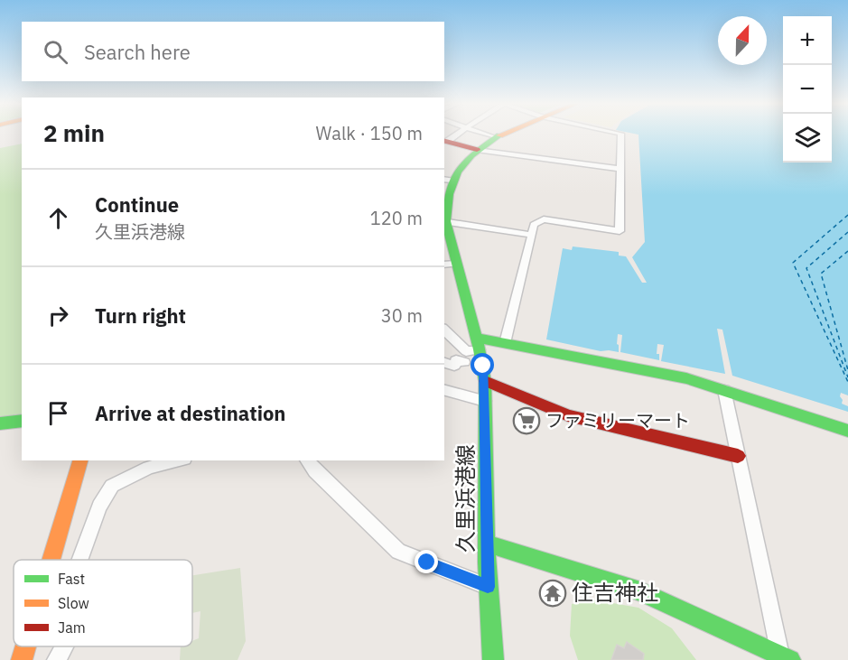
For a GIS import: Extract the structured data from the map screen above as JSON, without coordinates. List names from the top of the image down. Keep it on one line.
{"streets":{"main road":["久里浜港線"]},"places":{"supermarket":["ファミリーマート"],"temple":["住吉神社"]},"legend":["Fast","Slow","Jam"],"north":"top","page":{"map_buttons":["+","−"],"search":"Search here","heading":["2 min","Walk · 150 m"],"list":[["Continue","久里浜港線","120 m"],["Turn right","30 m"],"Arrive at destination"]}}
